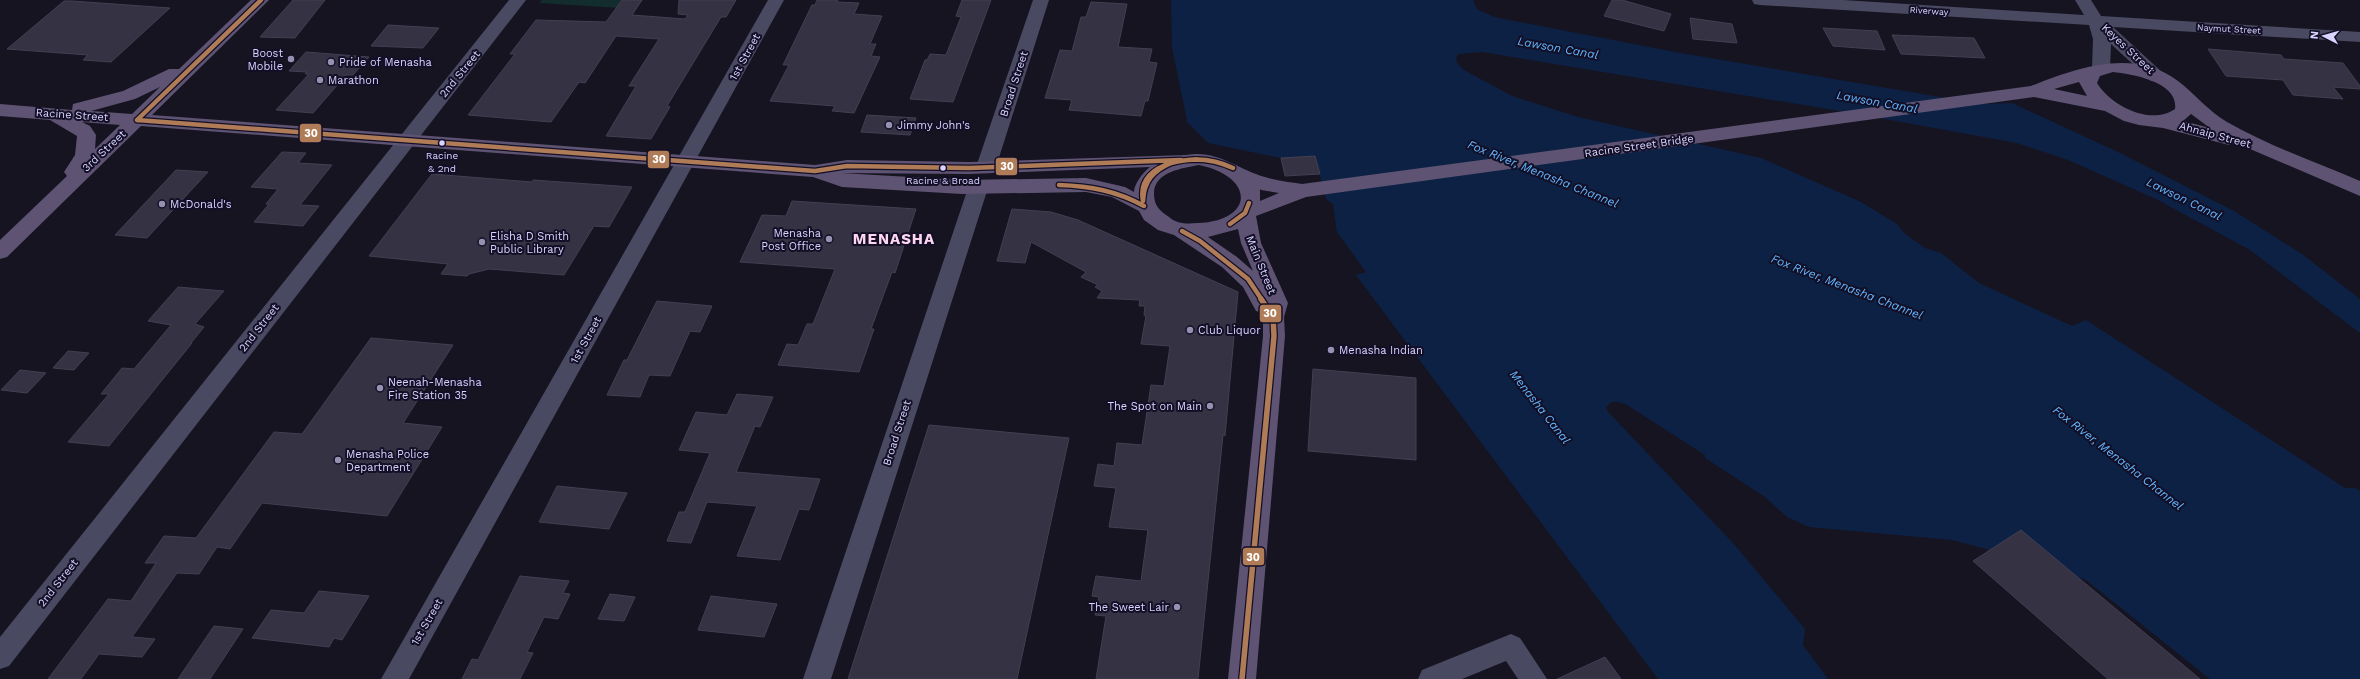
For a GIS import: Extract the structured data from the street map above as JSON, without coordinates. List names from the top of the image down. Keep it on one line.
{"streets":{"main road":["Racine Street","Ahnaip Street","Racine Street Bridge","3rd Street","Main Street"],"street":["Riverway","Naymut Street","Keyes Street","1st Street","2nd Street","Broad Street"]},"crossings":[["Riverway","Naymut Street"],["Riverway","Keyes Street"],["Naymut Street","Keyes Street"],["Keyes Street","Ahnaip Street"],["1st Street","Racine Street"],["2nd Street","Racine Street"],["Broad Street","Racine Street"],["Racine Street","3rd Street"],["Racine Street","Main Street"],["Ahnaip Street","Racine Street Bridge"]],"districts":["MENASHA"],"water":["Lawson Canal","Fox River, Menasha Channel","Menasha Canal"],"places":["Boost Mobile","Pride of Menasha","Marathon","Jimmy John's","Racine & 2nd","Racine & Broad","McDonald's","Menasha Post Office","Elisha D Smith Public Library","Club Liquor","Menasha Indian","Neenah-Menasha Fire Station 35","The Spot on Main","Menasha Police Department","The Sweet Lair"],"lines":["transit line 30"],"north":"left"}
